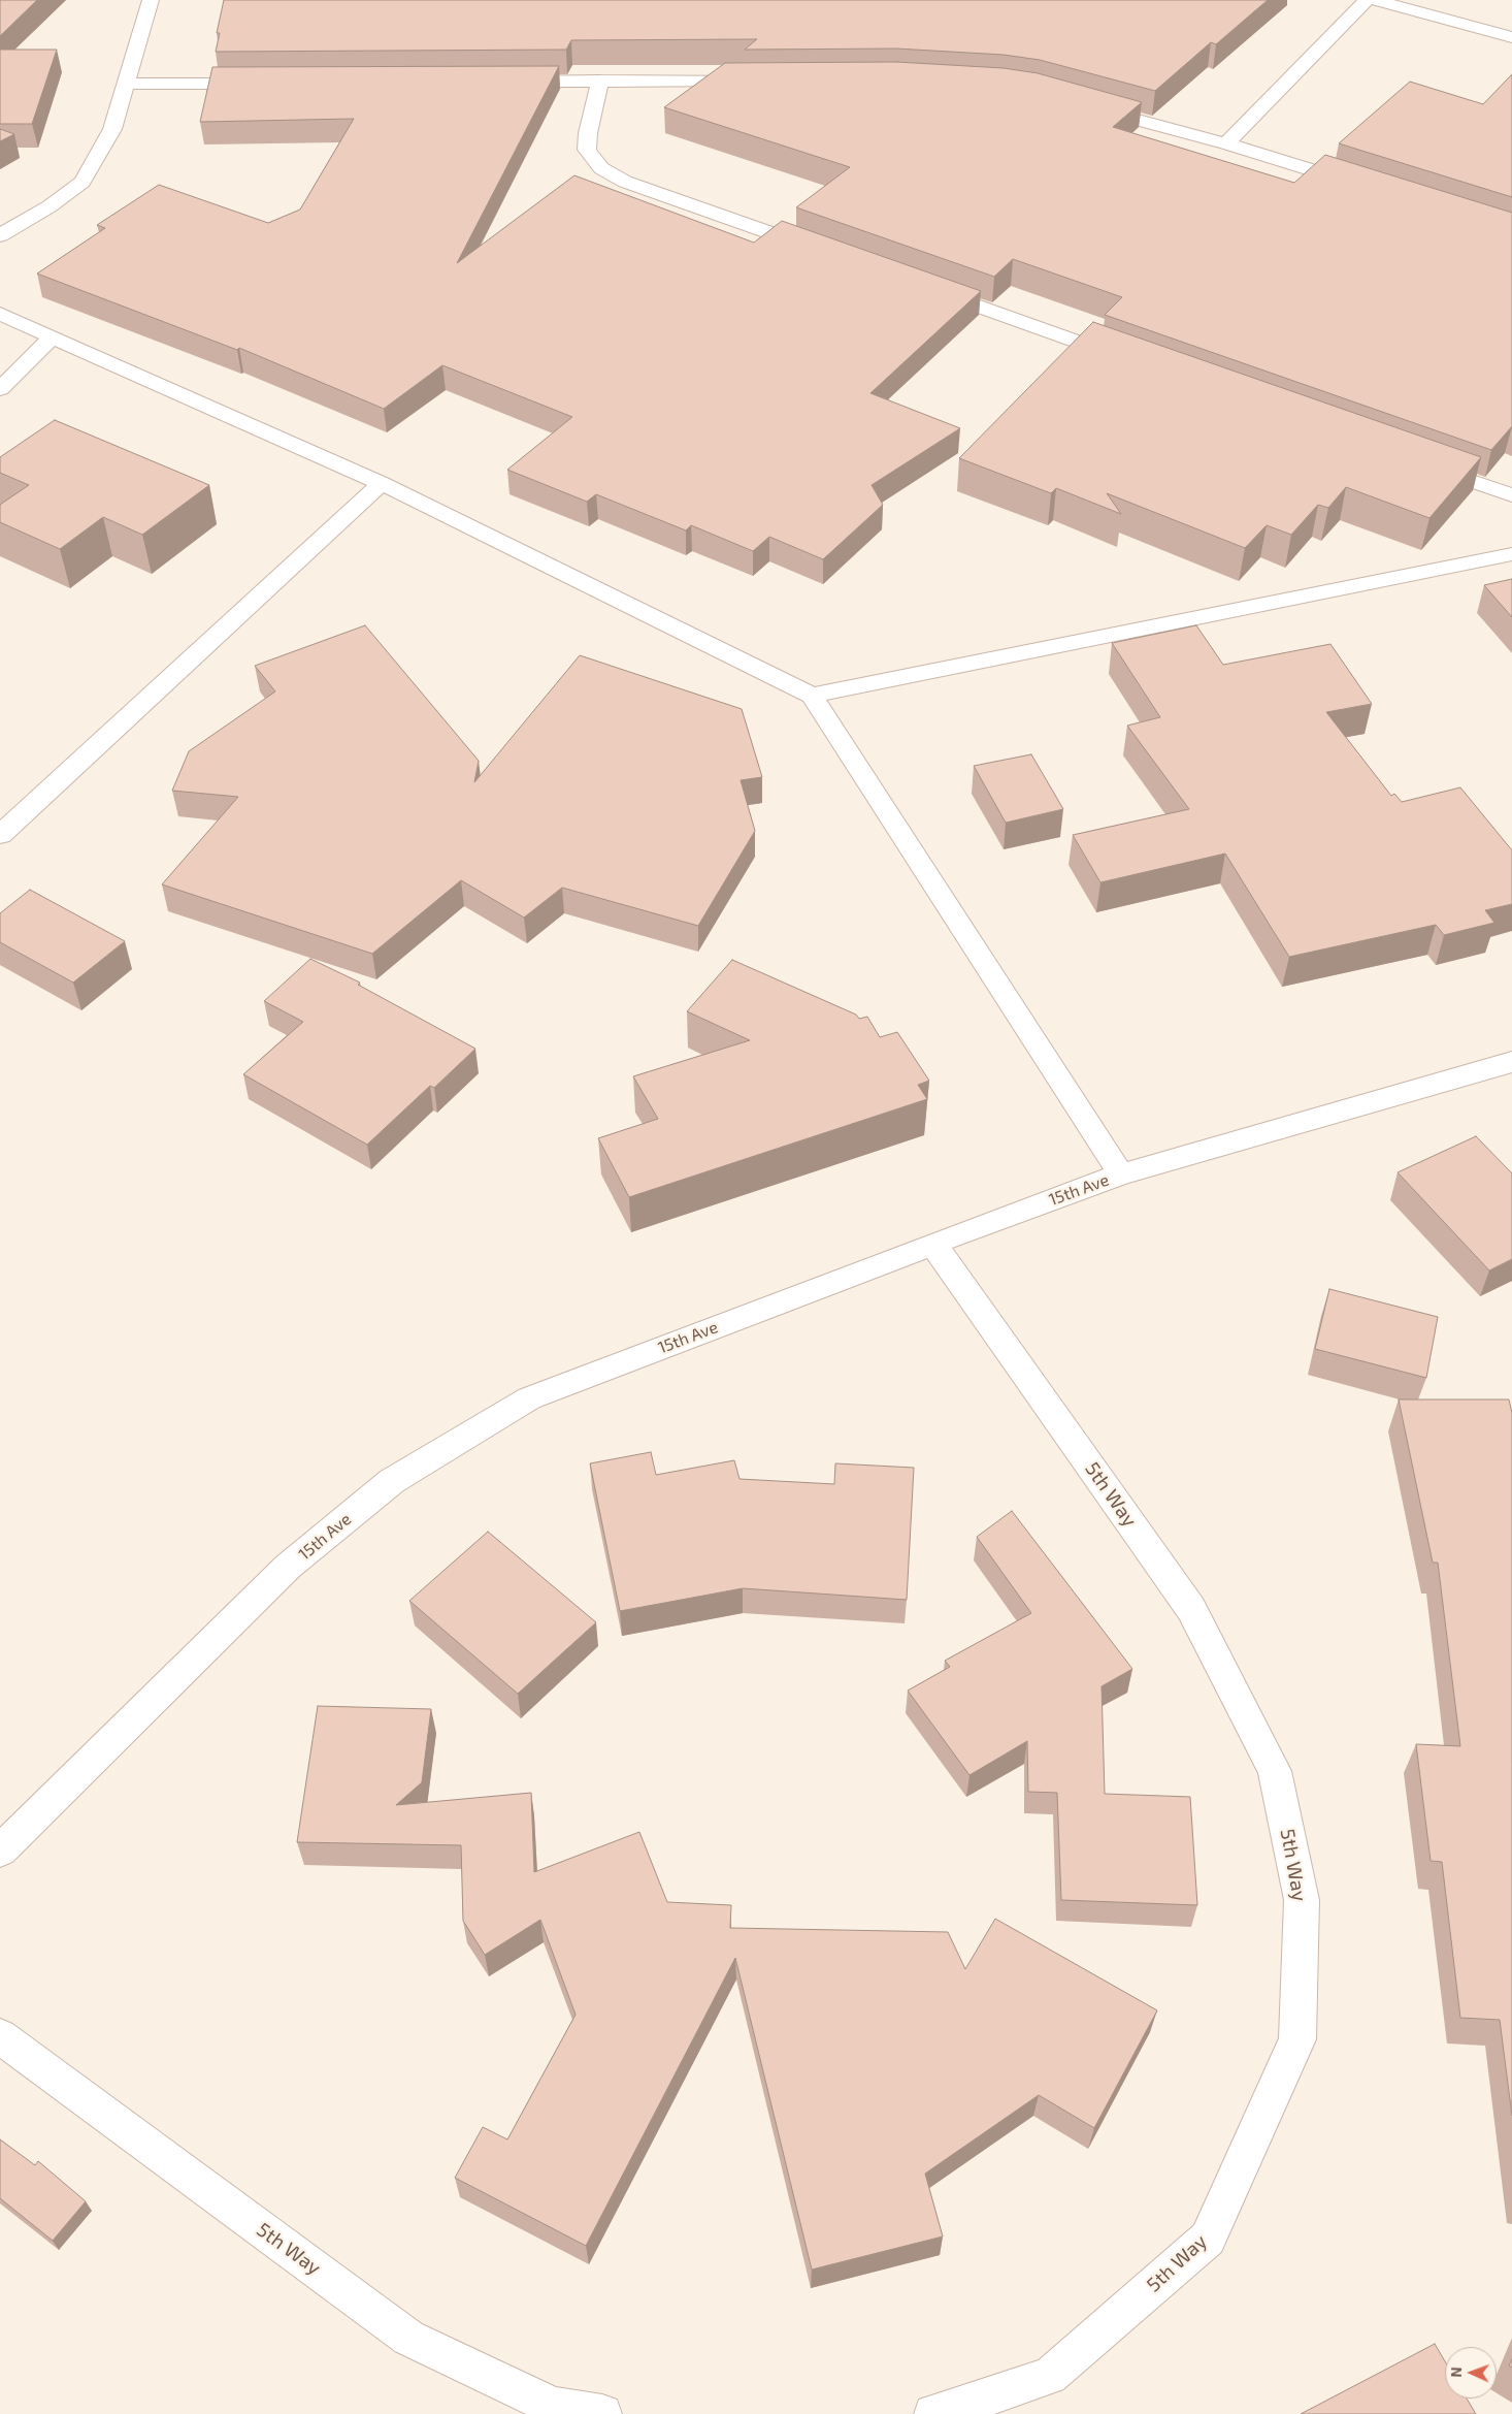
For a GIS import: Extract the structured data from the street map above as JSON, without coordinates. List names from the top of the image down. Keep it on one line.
{"streets":{"street":["15th Ave","5th Way"]},"crossings":[["15th Ave","5th Way"]],"north":"left"}
